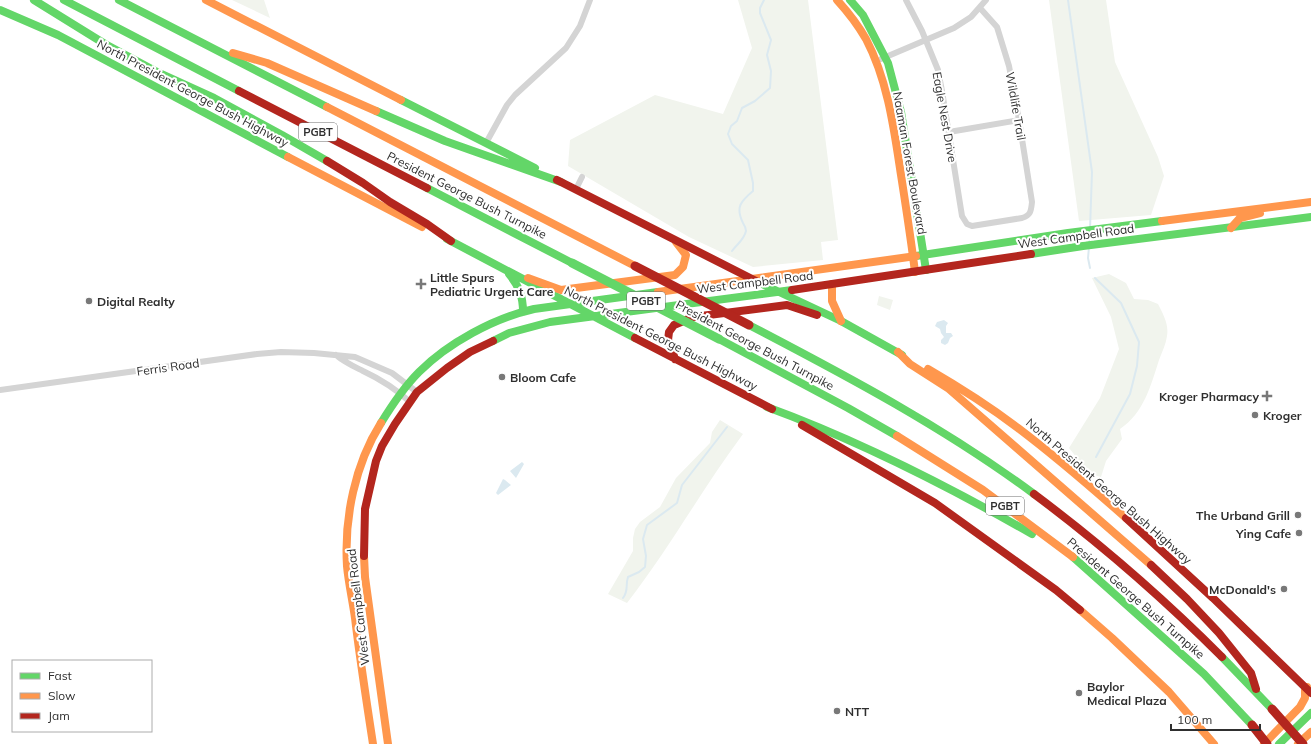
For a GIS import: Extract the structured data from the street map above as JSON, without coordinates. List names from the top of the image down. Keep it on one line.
{"streets":{"main road":["North President George Bush Highway","PGBT","Naaman Forest Boulevard","President George Bush Turnpike","West Campbell Road"],"street":["Wildlife Trail","Eagle Nest Drive","Ferris Road"]},"crossings":[["North President George Bush Highway","West Campbell Road"],["Wildlife Trail","Eagle Nest Drive"],["Naaman Forest Boulevard","West Campbell Road"],["West Campbell Road","Ferris Road"]],"places":{"health":["Little Spurs Pediatric Urgent Care","Kroger Pharmacy"],"other":["Digital Realty","Bloom Cafe","Kroger","The Urband Grill","Ying Cafe","McDonald's","Baylor Medical Plaza","NTT"]},"legend":["Fast","Slow","Jam"],"scale_bar":"100 m"}
